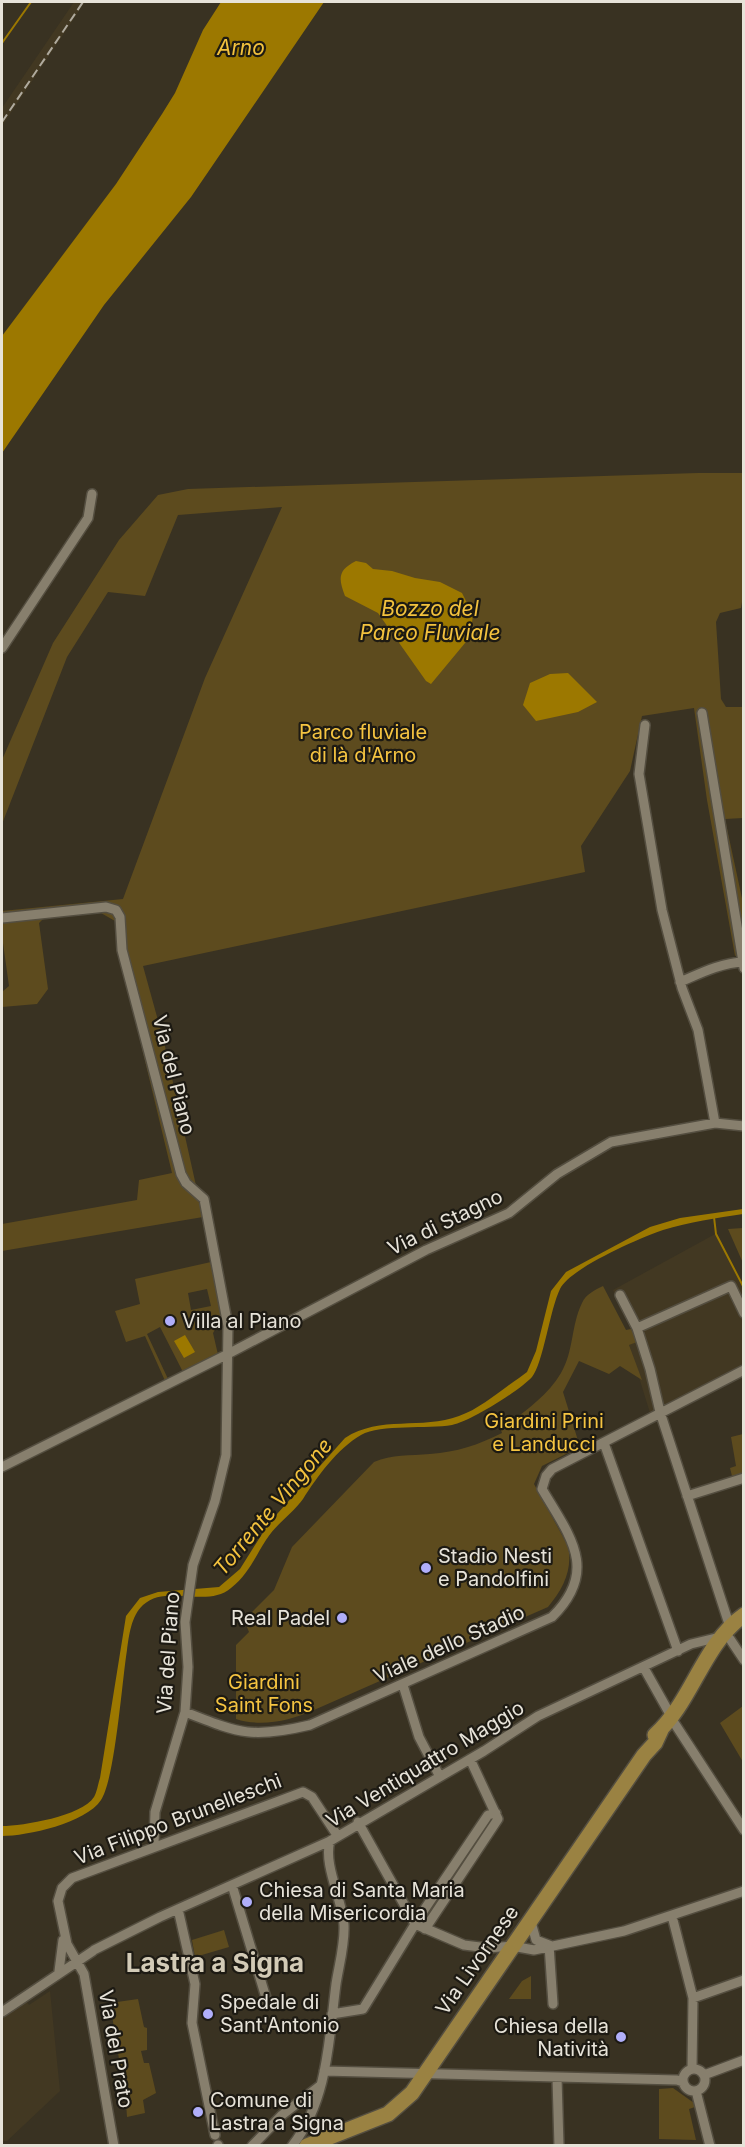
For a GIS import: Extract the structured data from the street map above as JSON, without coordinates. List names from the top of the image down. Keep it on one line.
{"streets":{"main road":["Via Livornese"],"street":["Via del Piano","Via di Stagno","Viale dello Stadio","Via Ventiquattro Maggio","Via Filippo Brunelleschi","Via del Prato"]},"crossings":[["Via del Piano","Via di Stagno"],["Via del Piano","Viale dello Stadio"],["Via del Piano","Via Filippo Brunelleschi"],["Via Ventiquattro Maggio","Via Filippo Brunelleschi"],["Via Ventiquattro Maggio","Via Livornese"],["Via Filippo Brunelleschi","Via del Prato"]],"districts":["Lastra a Signa"],"water":["Arno","Bozzo del Parco Fluviale","Torrente Vingone"],"parks":["Parco fluviale di là d'Arno","Giardini Prini e Landucci","Giardini Saint Fons"],"places":["Villa al Piano","Stadio Nesti e Pandolfini","Real Padel","Chiesa di Santa Maria della Misericordia","Spedale di Sant'Antonio","Chiesa della Natività","Comune di Lastra a Signa"]}
